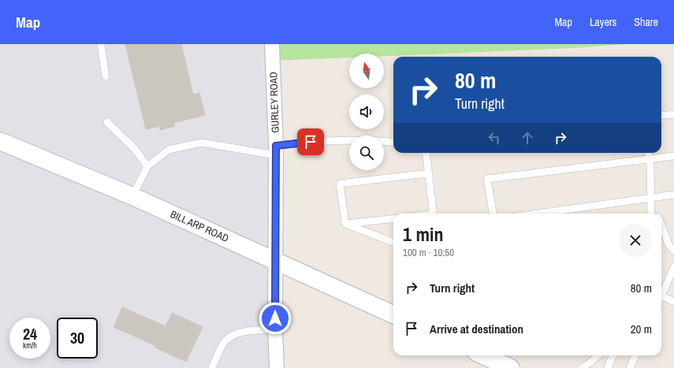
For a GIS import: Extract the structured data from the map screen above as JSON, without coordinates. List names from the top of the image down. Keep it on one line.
{"streets":{"main road":["BILL ARP ROAD"],"street":["GURLEY ROAD"]},"crossings":[["GURLEY ROAD","BILL ARP ROAD"]],"north":"top","page":{"header":"Map","nav":["Map","Layers","Share"],"turn":["80 m","Turn right"],"heading":["1 min","100 m · 10:50"],"list":[{"name":"Turn right","value":"80 m"},{"name":"Arrive at destination","value":"20 m"}],"speed":"24 km/h","limit":"30"}}
